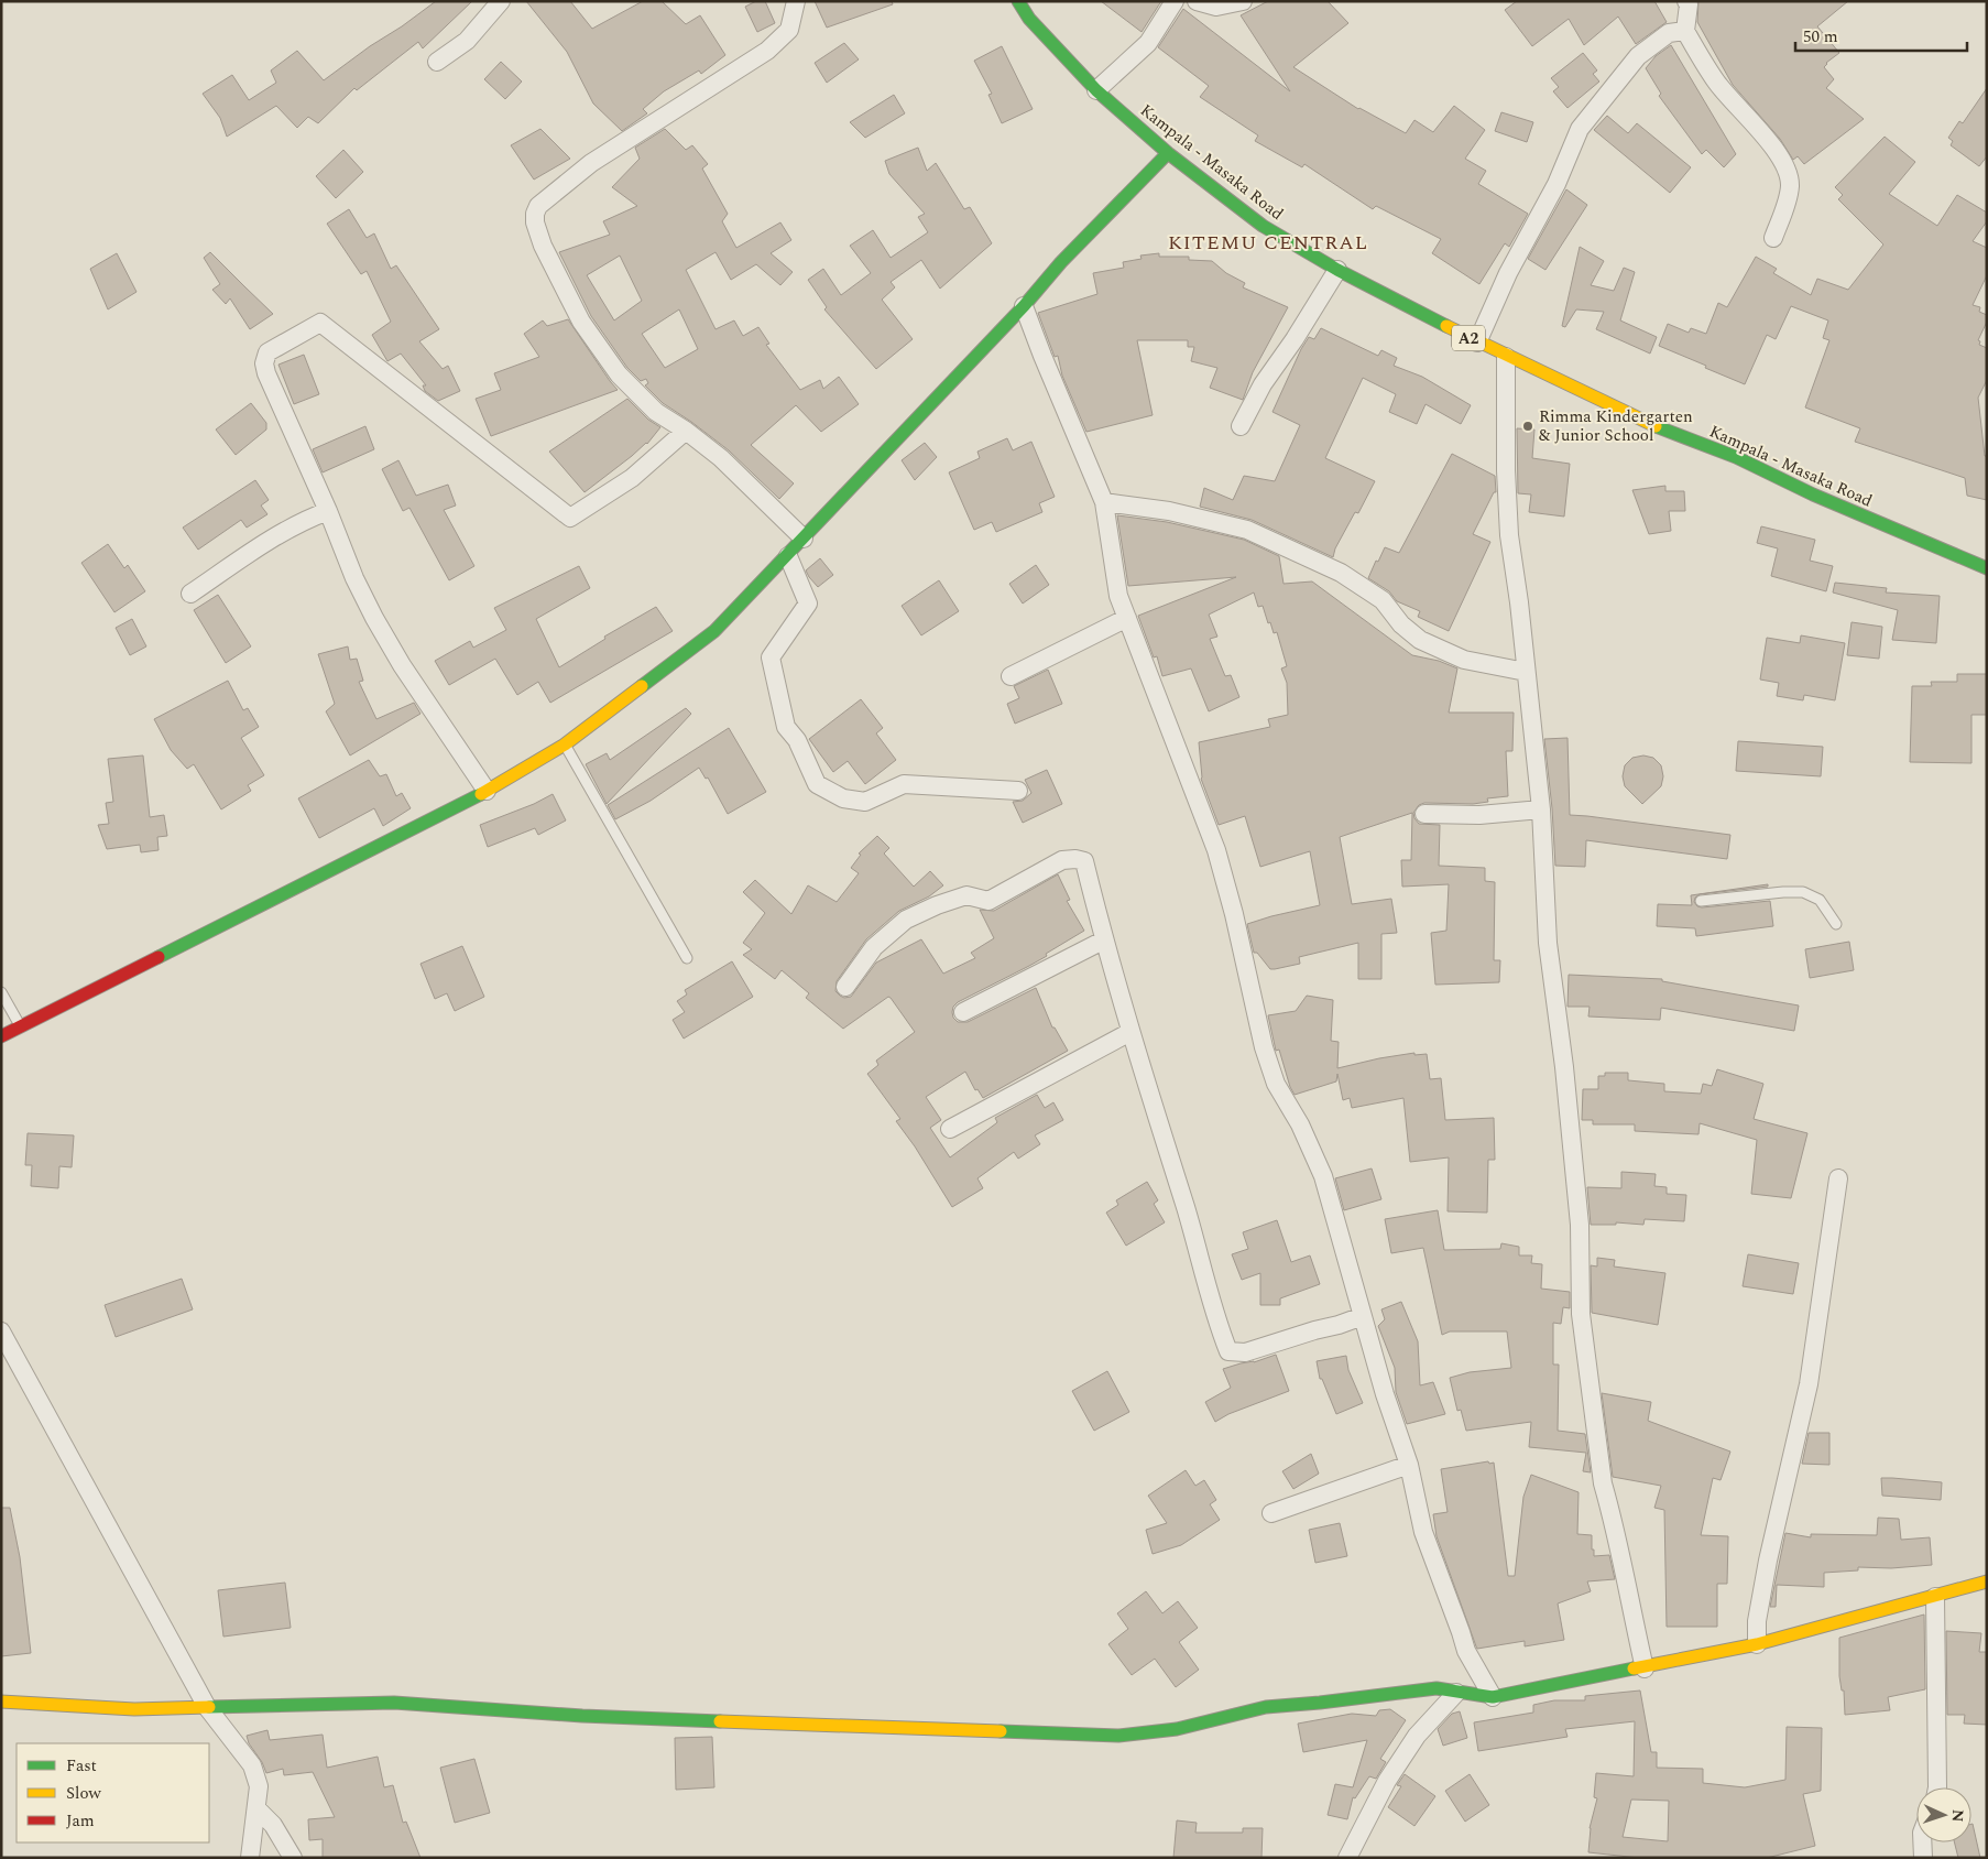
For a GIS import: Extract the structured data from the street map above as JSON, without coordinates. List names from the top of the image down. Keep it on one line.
{"streets":{"street":["Kampala - Masaka Road","A2"]},"districts":["KITEMU CENTRAL"],"places":["Rimma Kindergarten & Junior School"],"legend":["Fast","Slow","Jam"],"scale_bar":"50 m","north":"right"}
